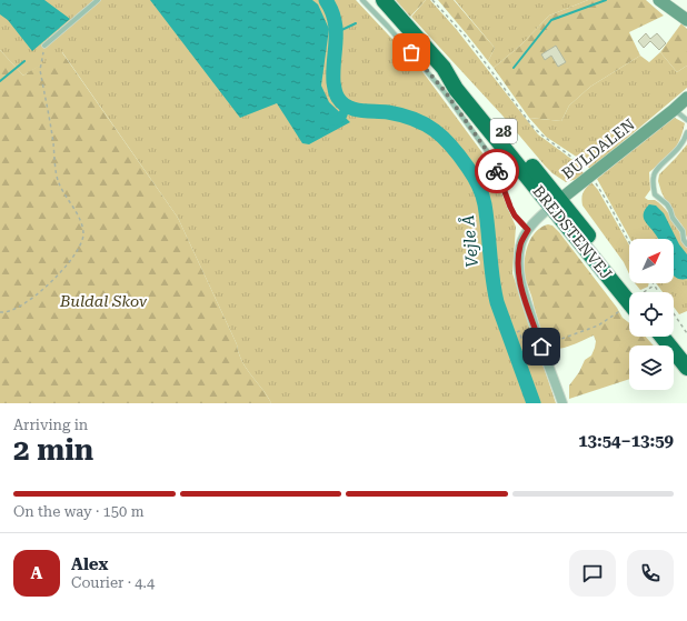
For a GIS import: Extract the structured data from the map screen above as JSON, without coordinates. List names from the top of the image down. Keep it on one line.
{"streets":{"highway":["28","BREDSTENVEJ"],"street":["BULDALEN"]},"crossings":[["BULDALEN","BREDSTENVEJ"]],"water":["Vejle Å"],"parks":["Buldal Skov"],"north":"top right","page":{"heading":["2 min","Arriving in","13:54–13:59"],"panel":["Alex","Courier · 4.4"],"bar":"On the way · 150 m","round":"A"}}
